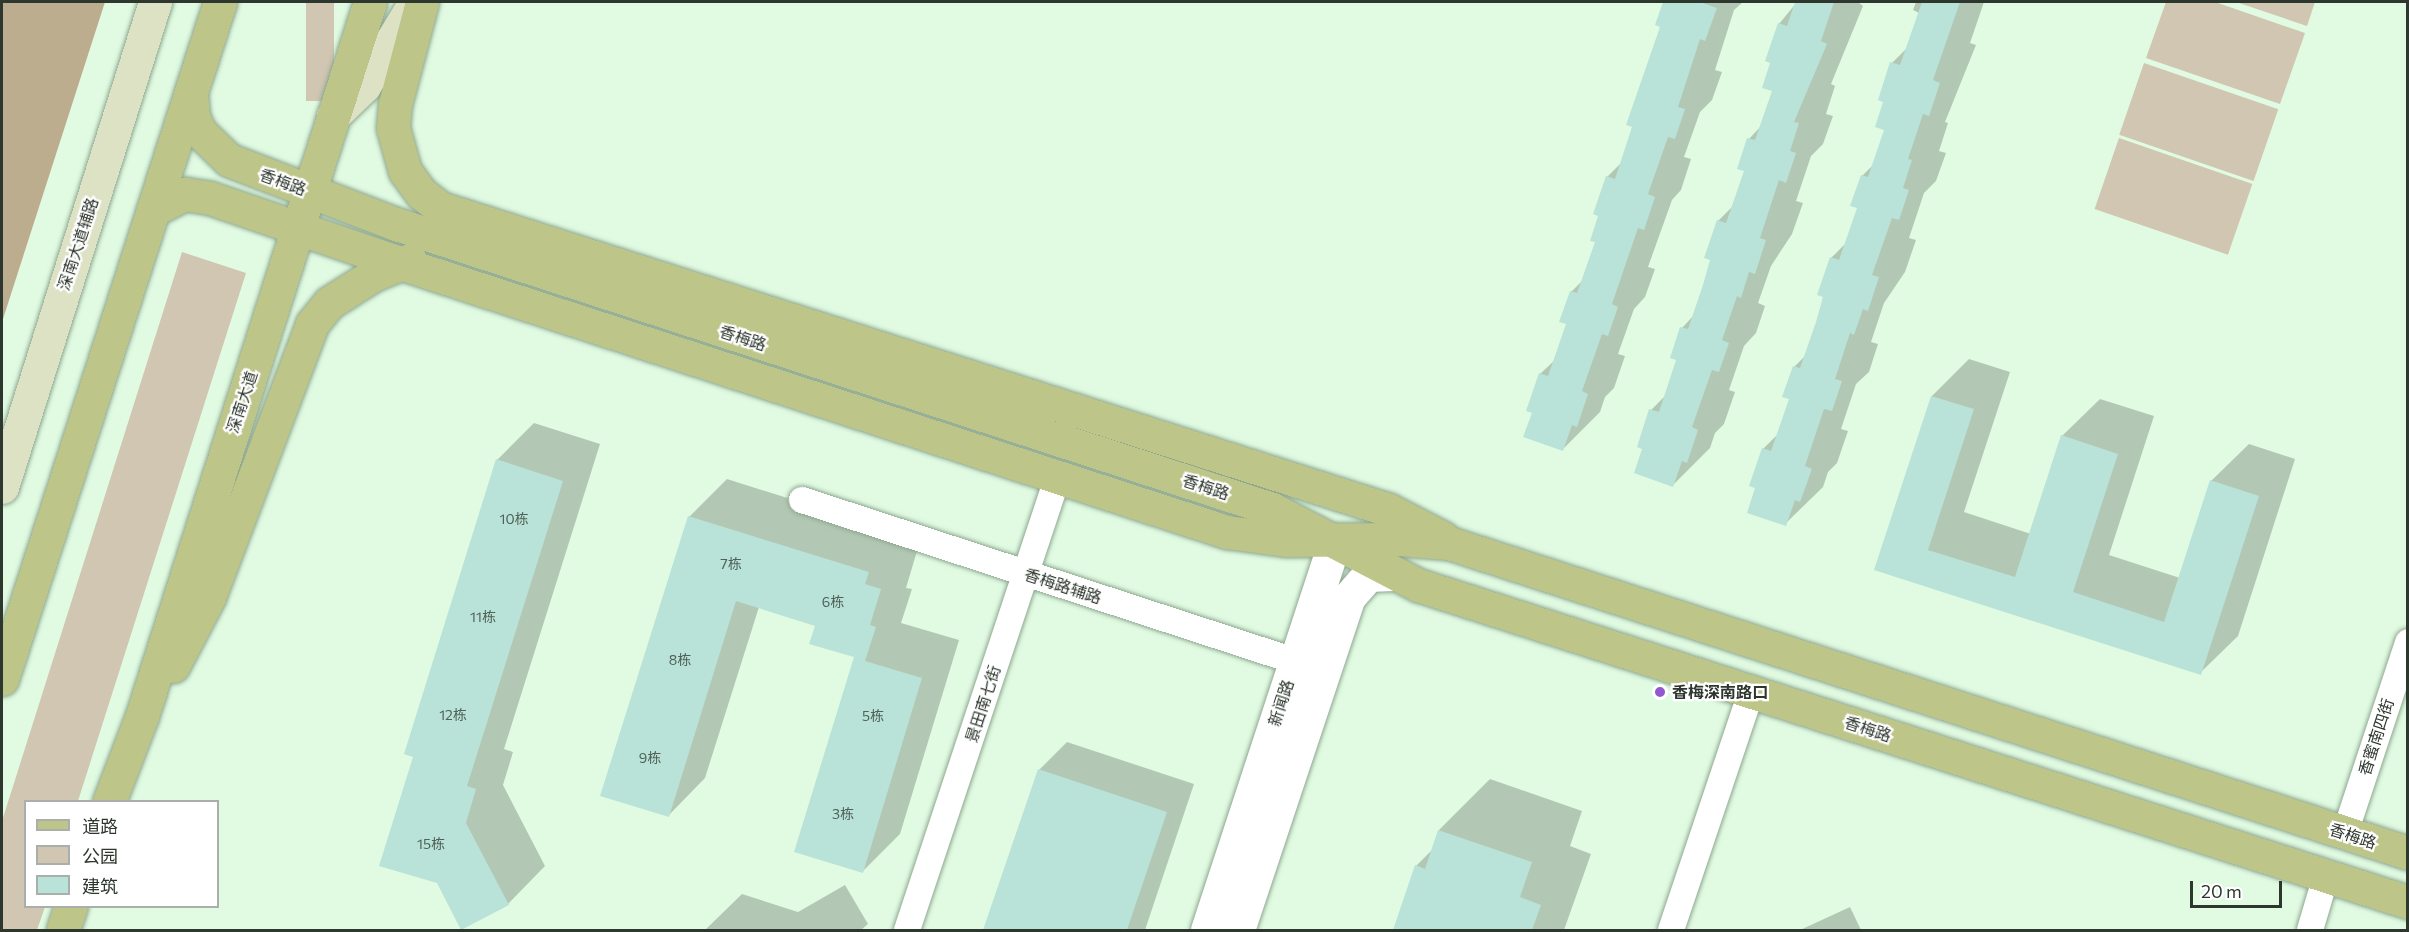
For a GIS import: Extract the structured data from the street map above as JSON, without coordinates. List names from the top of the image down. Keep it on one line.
{"streets":{"main road":["香梅路","深南大道辅路","深南大道"],"street":["香梅路辅路","新闻路","景田南七街","香蜜南四街"]},"crossings":[["香梅路","深南大道"],["香梅路","新闻路"],["香梅路","景田南七街"],["香梅路","香蜜南四街"],["香梅路辅路","新闻路"],["香梅路辅路","景田南七街"]],"places":["香梅深南路口"],"house_numbers":["10栋","7栋","6栋","11栋","8栋","12栋","5栋","9栋","3栋","15栋"],"legend":["道路","公园","建筑"],"scale_bar":"20 m"}
